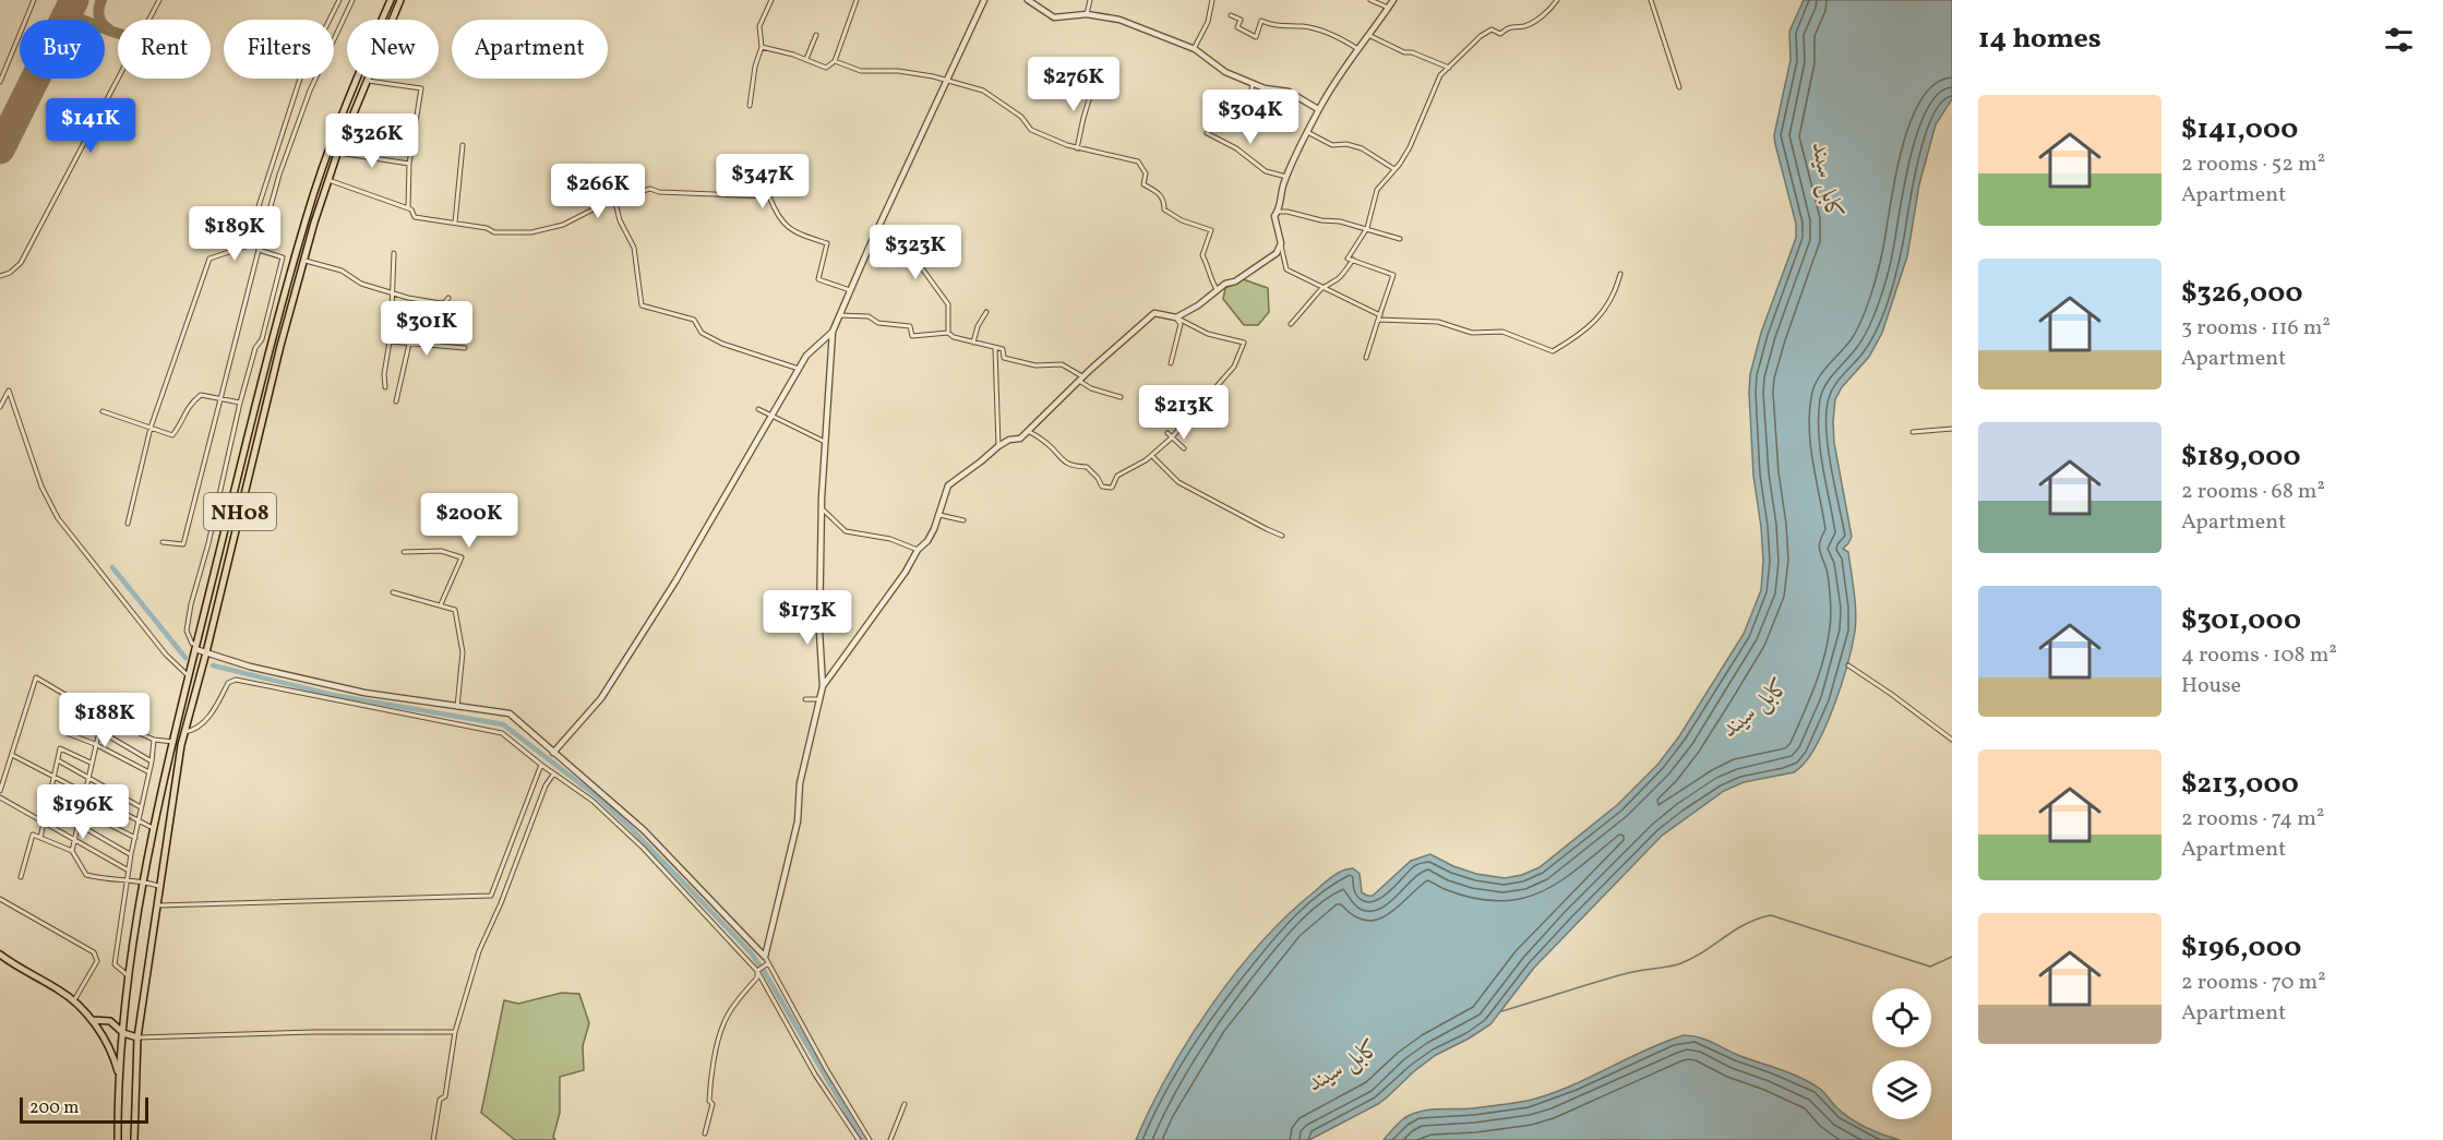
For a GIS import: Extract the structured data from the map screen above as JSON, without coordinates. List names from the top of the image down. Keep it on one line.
{"streets":{"highway":["NH08"]},"water":["کابل سيند"],"scale_bar":"200 m","page":{"heading":"14 homes","chip":["Buy","Rent","Filters","New","Apartment"],"price":["$276K","$304K","$141K","$326K","$347K","$266K","$189K","$323K","$301K","$213K","$200K","$173K","$188K","$196K"],"list":[{"name":"$141,000","note":"2 rooms · 52 m² · Apartment"},{"name":"$326,000","note":"3 rooms · 116 m² · Apartment"},{"name":"$189,000","note":"2 rooms · 68 m² · Apartment"},{"name":"$301,000","note":"4 rooms · 108 m² · House"},{"name":"$213,000","note":"2 rooms · 74 m² · Apartment"},{"name":"$196,000","note":"2 rooms · 70 m² · Apartment"}],"scale":"200 m"}}
